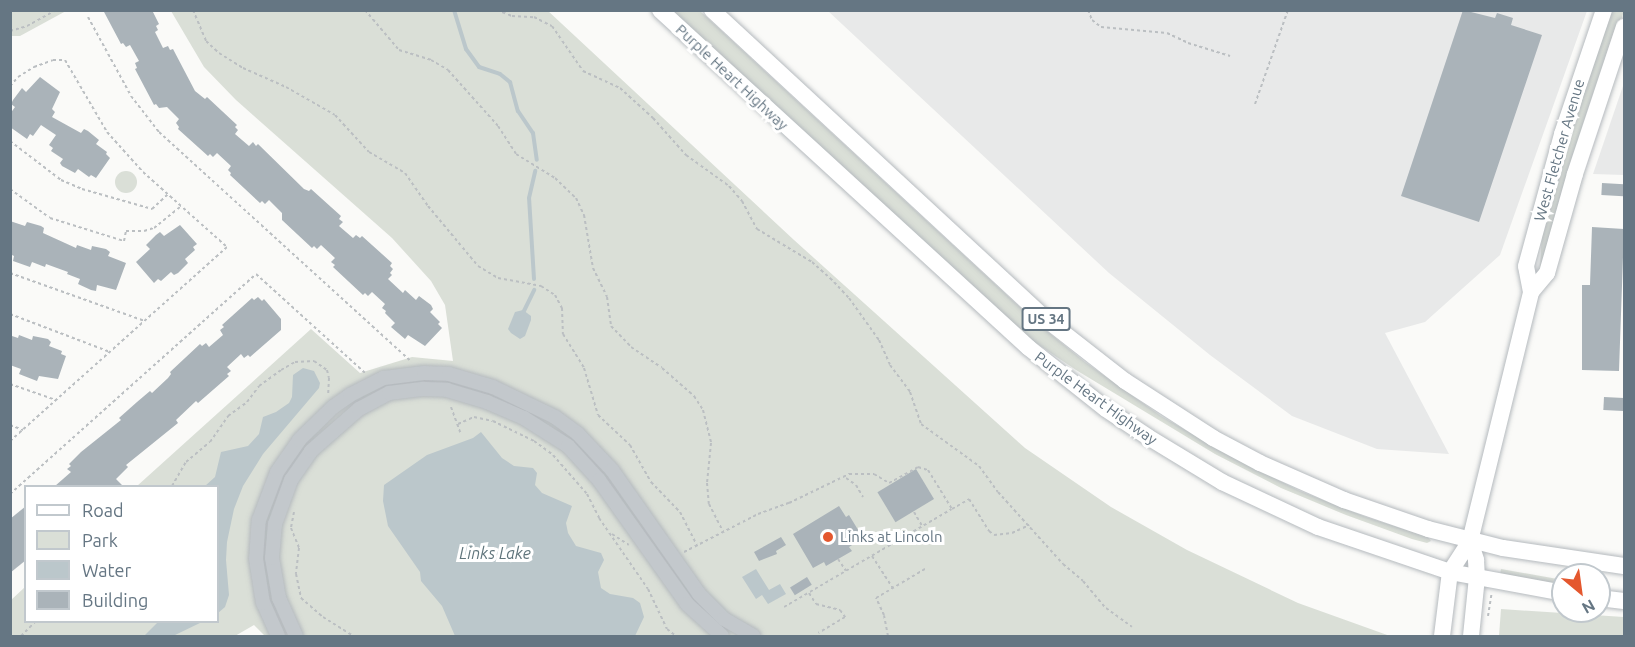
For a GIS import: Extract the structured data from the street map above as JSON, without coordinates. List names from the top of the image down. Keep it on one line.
{"streets":{"main road":["Purple Heart Highway","West Fletcher Avenue","US 34"]},"crossings":[["Purple Heart Highway","West Fletcher Avenue"]],"water":["Links Lake"],"places":["Links at Lincoln"],"legend":["Road","Park","Water","Building"],"north":"bottom right"}
